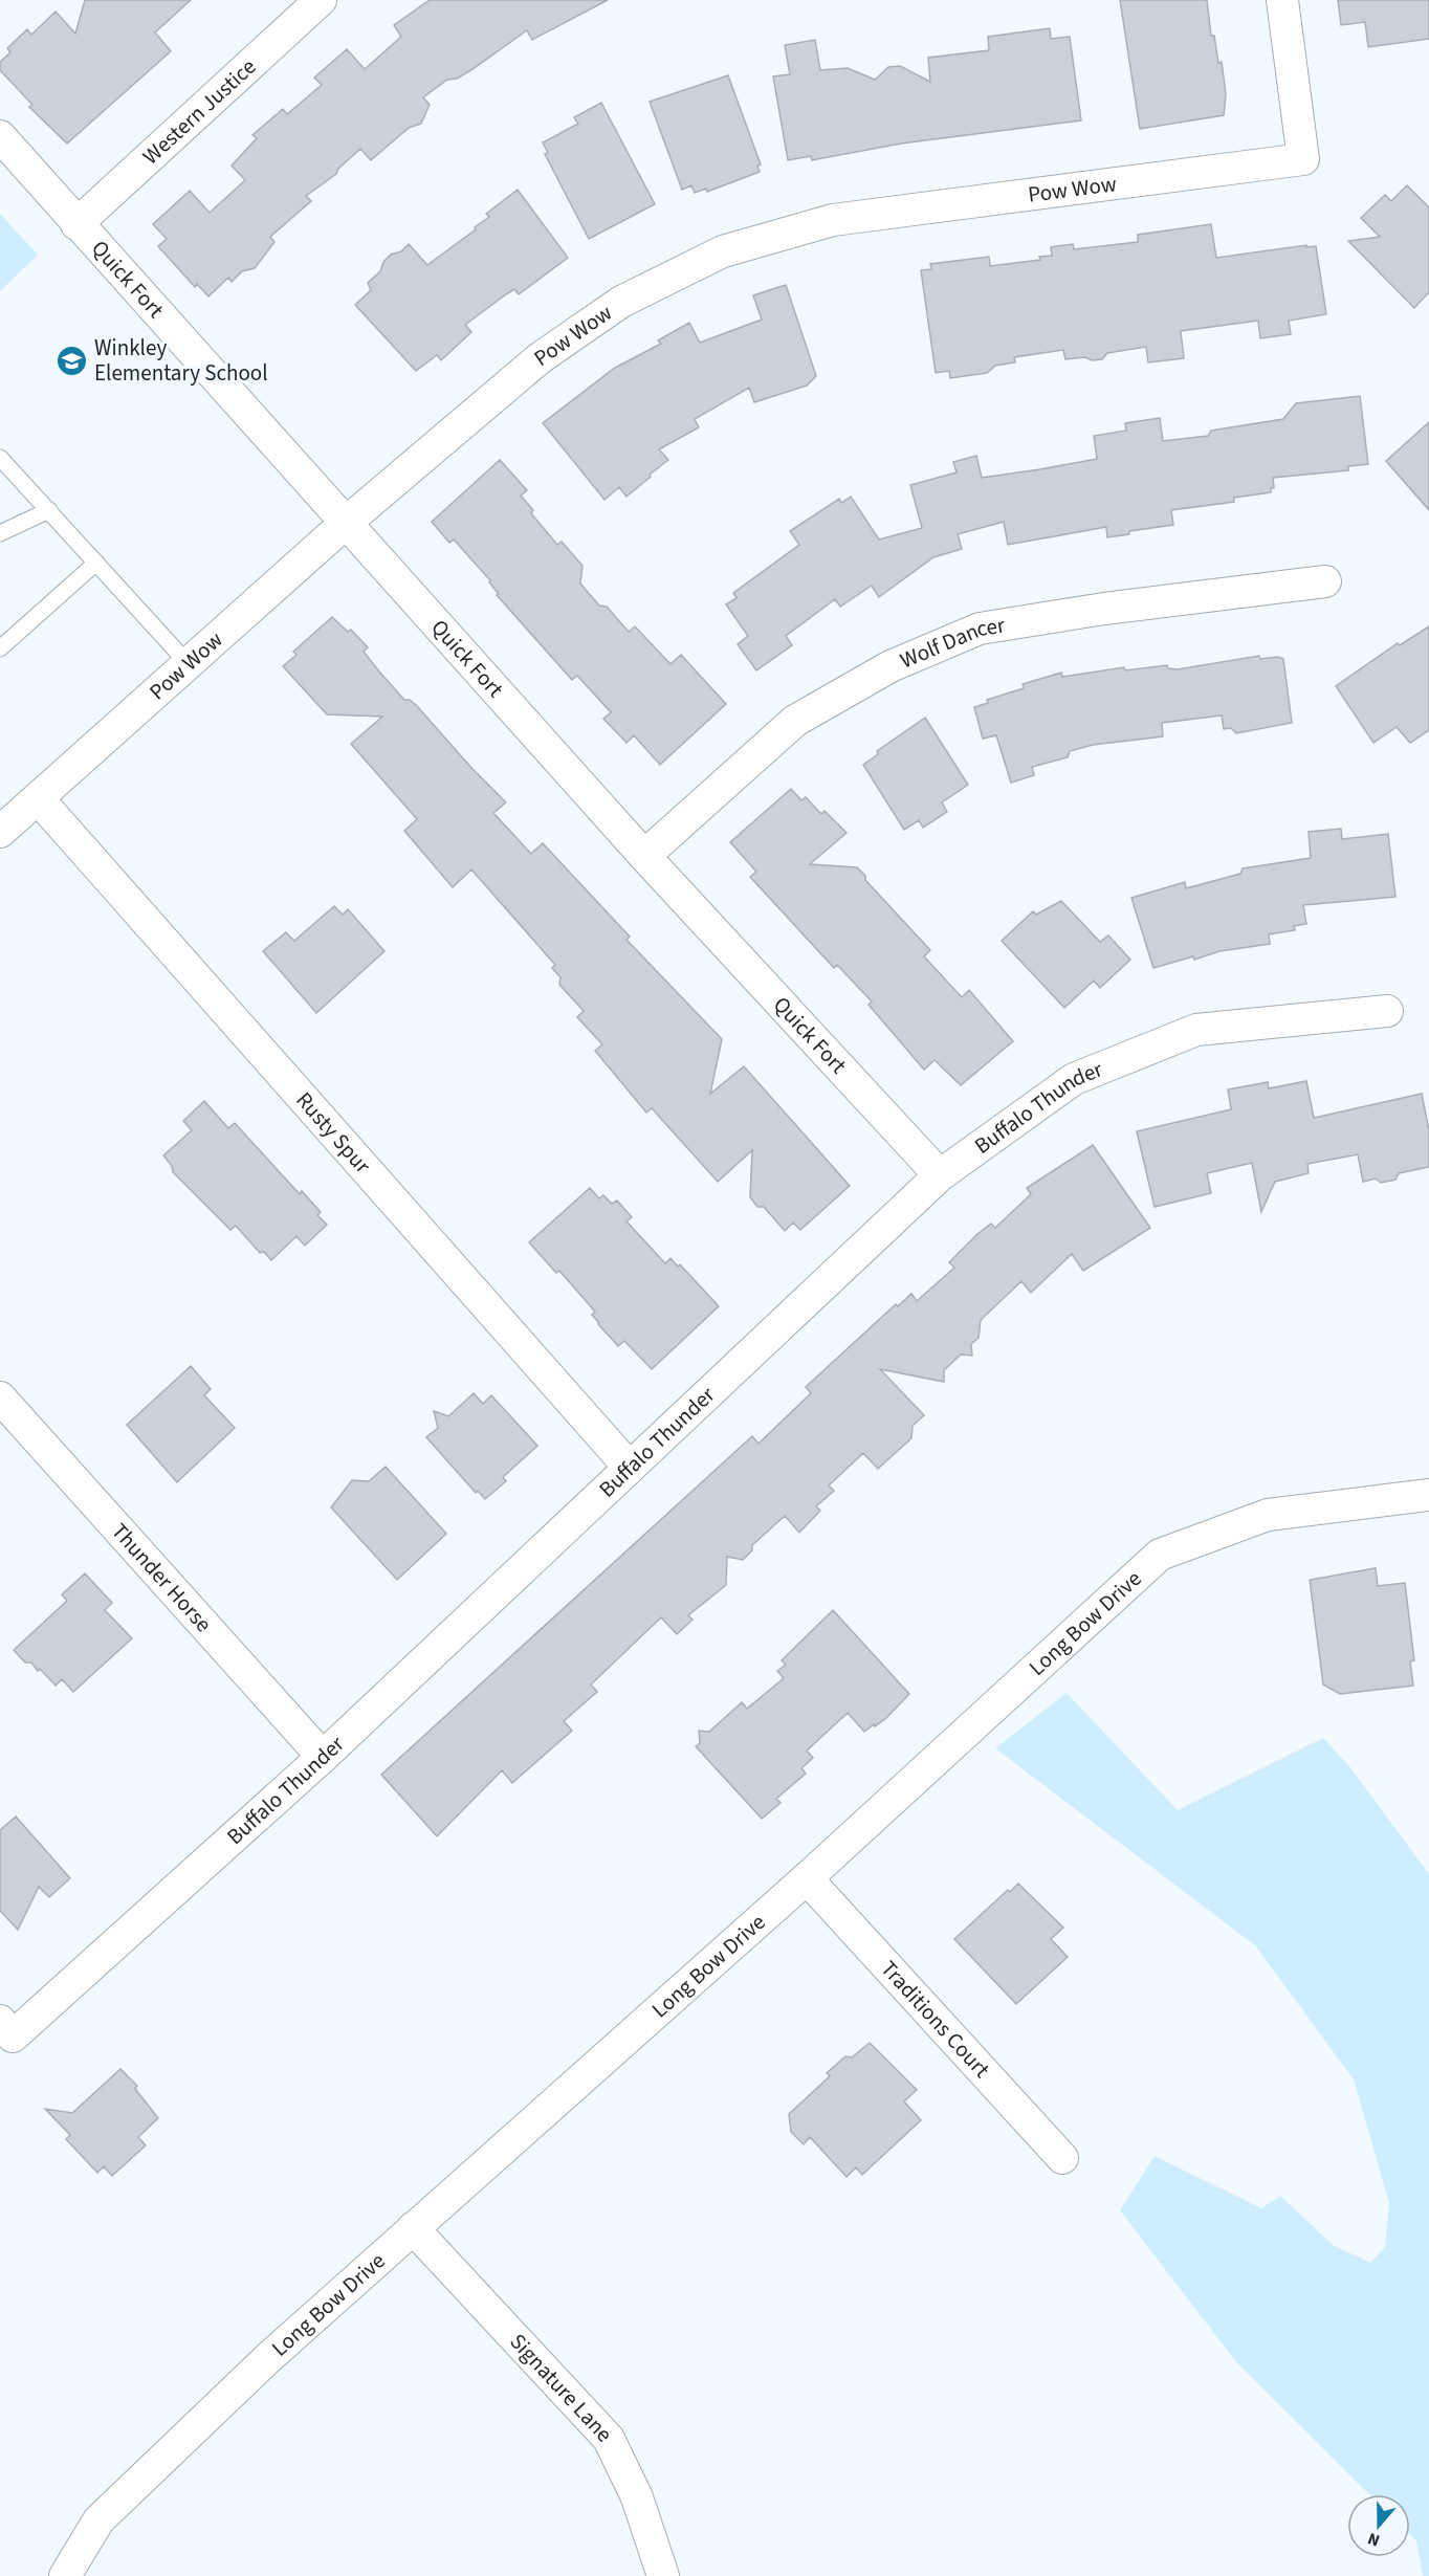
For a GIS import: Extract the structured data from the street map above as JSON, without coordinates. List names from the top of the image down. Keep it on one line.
{"streets":{"street":["Western Justice","Pow Wow","Quick Fort","Wolf Dancer","Buffalo Thunder","Rusty Spur","Thunder Horse","Long Bow Drive","Traditions Court","Signature Lane"]},"crossings":[["Western Justice","Quick Fort"],["Pow Wow","Quick Fort"],["Pow Wow","Rusty Spur"],["Quick Fort","Wolf Dancer"],["Quick Fort","Buffalo Thunder"],["Buffalo Thunder","Rusty Spur"],["Buffalo Thunder","Thunder Horse"],["Long Bow Drive","Traditions Court"],["Long Bow Drive","Signature Lane"]],"places":{"school or university":["Winkley Elementary School"]},"north":"bottom"}
